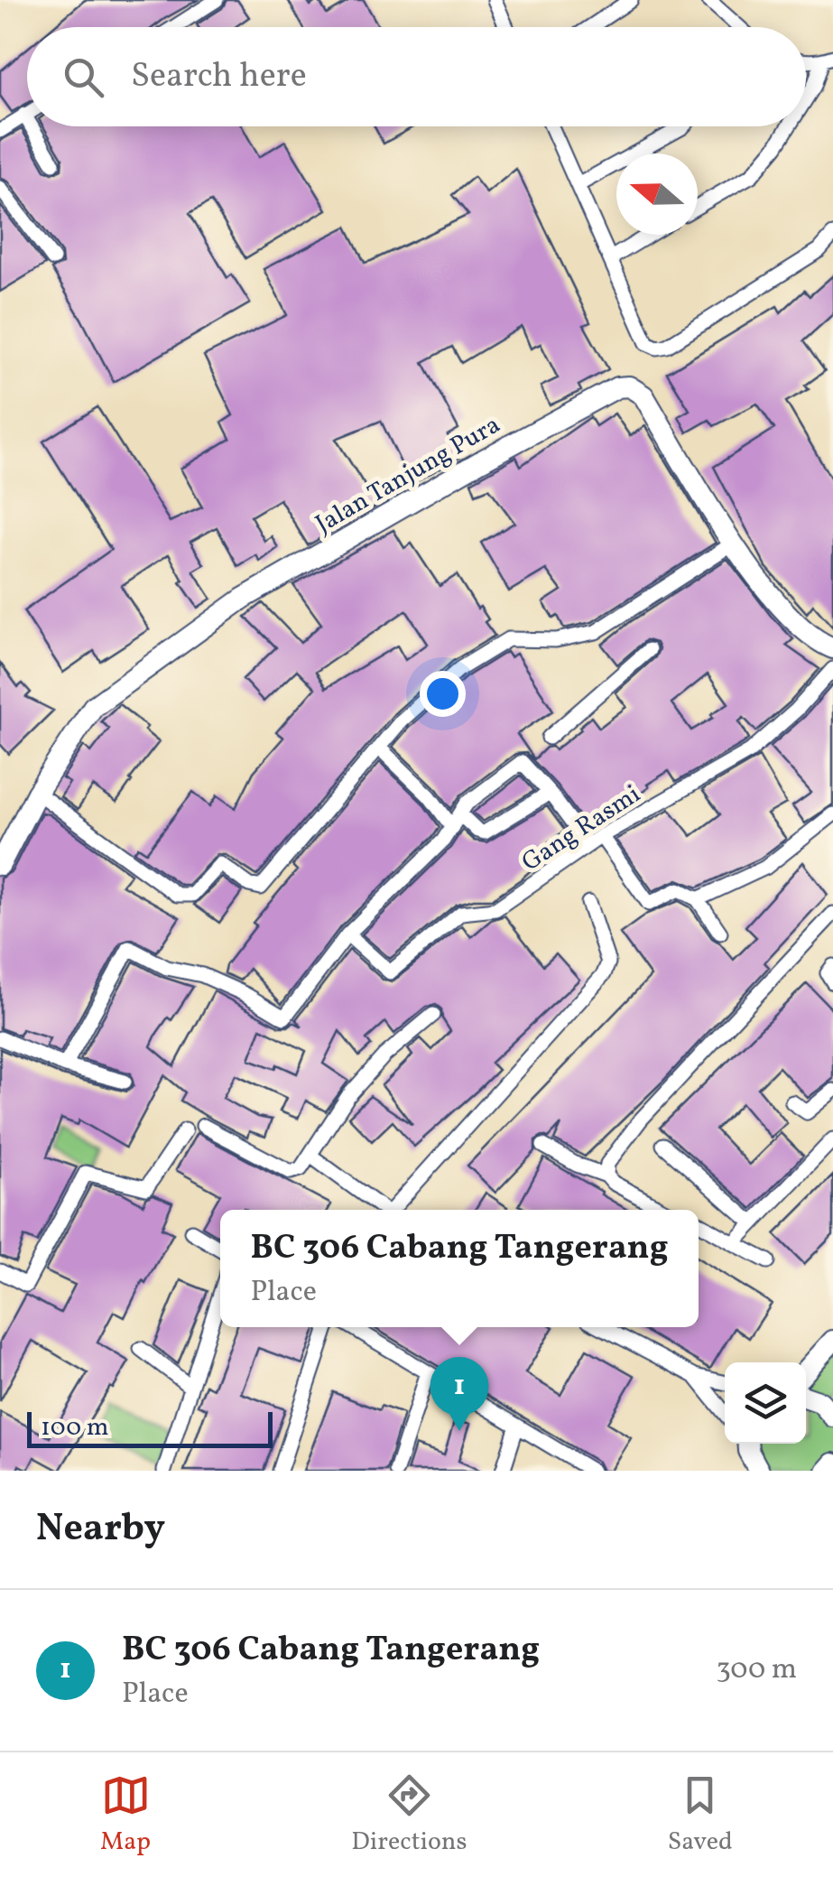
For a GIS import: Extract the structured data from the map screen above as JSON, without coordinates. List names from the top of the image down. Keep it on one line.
{"streets":{"street":["Jalan Tanjung Pura","Gang Rasmi"]},"scale_bar":"100 m","north":"left","page":{"search":"Search here","popup":["BC 306 Cabang Tangerang","Place"],"pins":"1","scale":"100 m","heading":"Nearby","list":[{"mark":"1","name":"BC 306 Cabang Tangerang","note":"Place","value":"300 m"}],"nav":["Map","Directions","Saved"]}}
